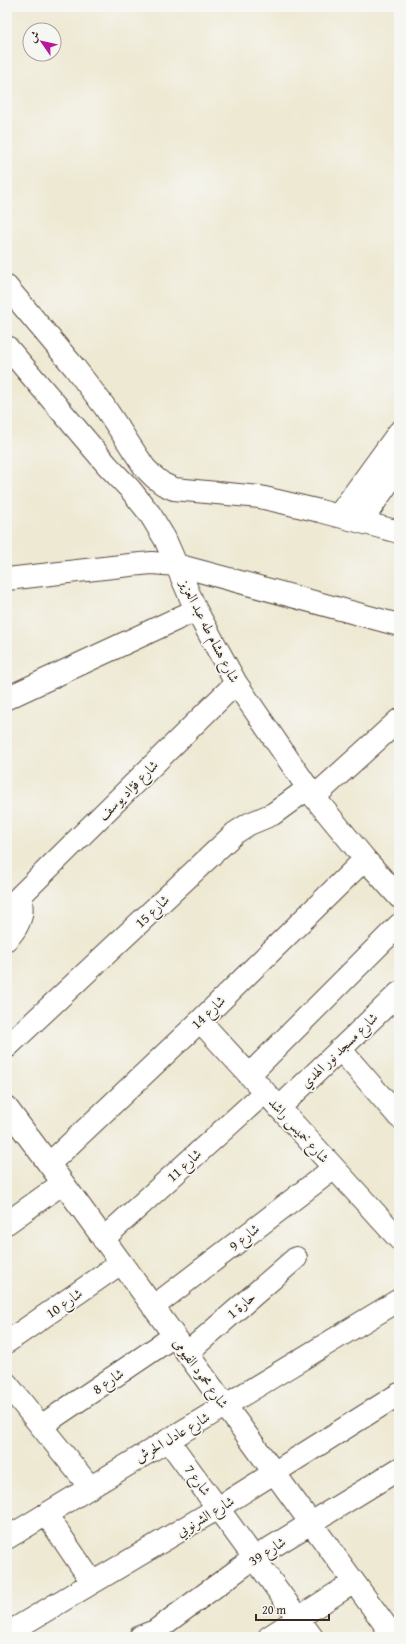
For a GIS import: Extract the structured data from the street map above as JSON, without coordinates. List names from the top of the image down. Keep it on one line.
{"streets":{"street":["شارع هشام طه عبد العزيز","شارع فؤاد يوسف","شارع 15","شارع 14","شارع مسجد نور الهدي","شارع خميس راشد","شارع 11","شارع 9","شارع 10","حارة 1","شارع محمود الفيومى","شارع 8","شارع عادل الحرش","شارع 7","شارع الشرنوبي","شارع 39"]},"crossings":[["شارع هشام طه عبد العزيز","شارع فؤاد يوسف"],["شارع هشام طه عبد العزيز","شارع 15"],["شارع هشام طه عبد العزيز","شارع 14"],["شارع 14","شارع خميس راشد"],["شارع 14","شارع محمود الفيومى"],["شارع مسجد نور الهدي","شارع خميس راشد"],["شارع خميس راشد","شارع 11"],["شارع خميس راشد","شارع 9"],["شارع 11","شارع محمود الفيومى"],["شارع 9","شارع محمود الفيومى"],["شارع 10","شارع محمود الفيومى"],["حارة 1","شارع محمود الفيومى"],["حارة 1","شارع 8"],["شارع محمود الفيومى","شارع 8"],["شارع محمود الفيومى","شارع عادل الحرش"],["شارع محمود الفيومى","شارع الشرنوبي"],["شارع محمود الفيومى","شارع 39"],["شارع عادل الحرش","شارع 7"],["شارع 7","شارع الشرنوبي"],["شارع 7","شارع 39"]],"scale_bar":"20 m","north":"top left"}
